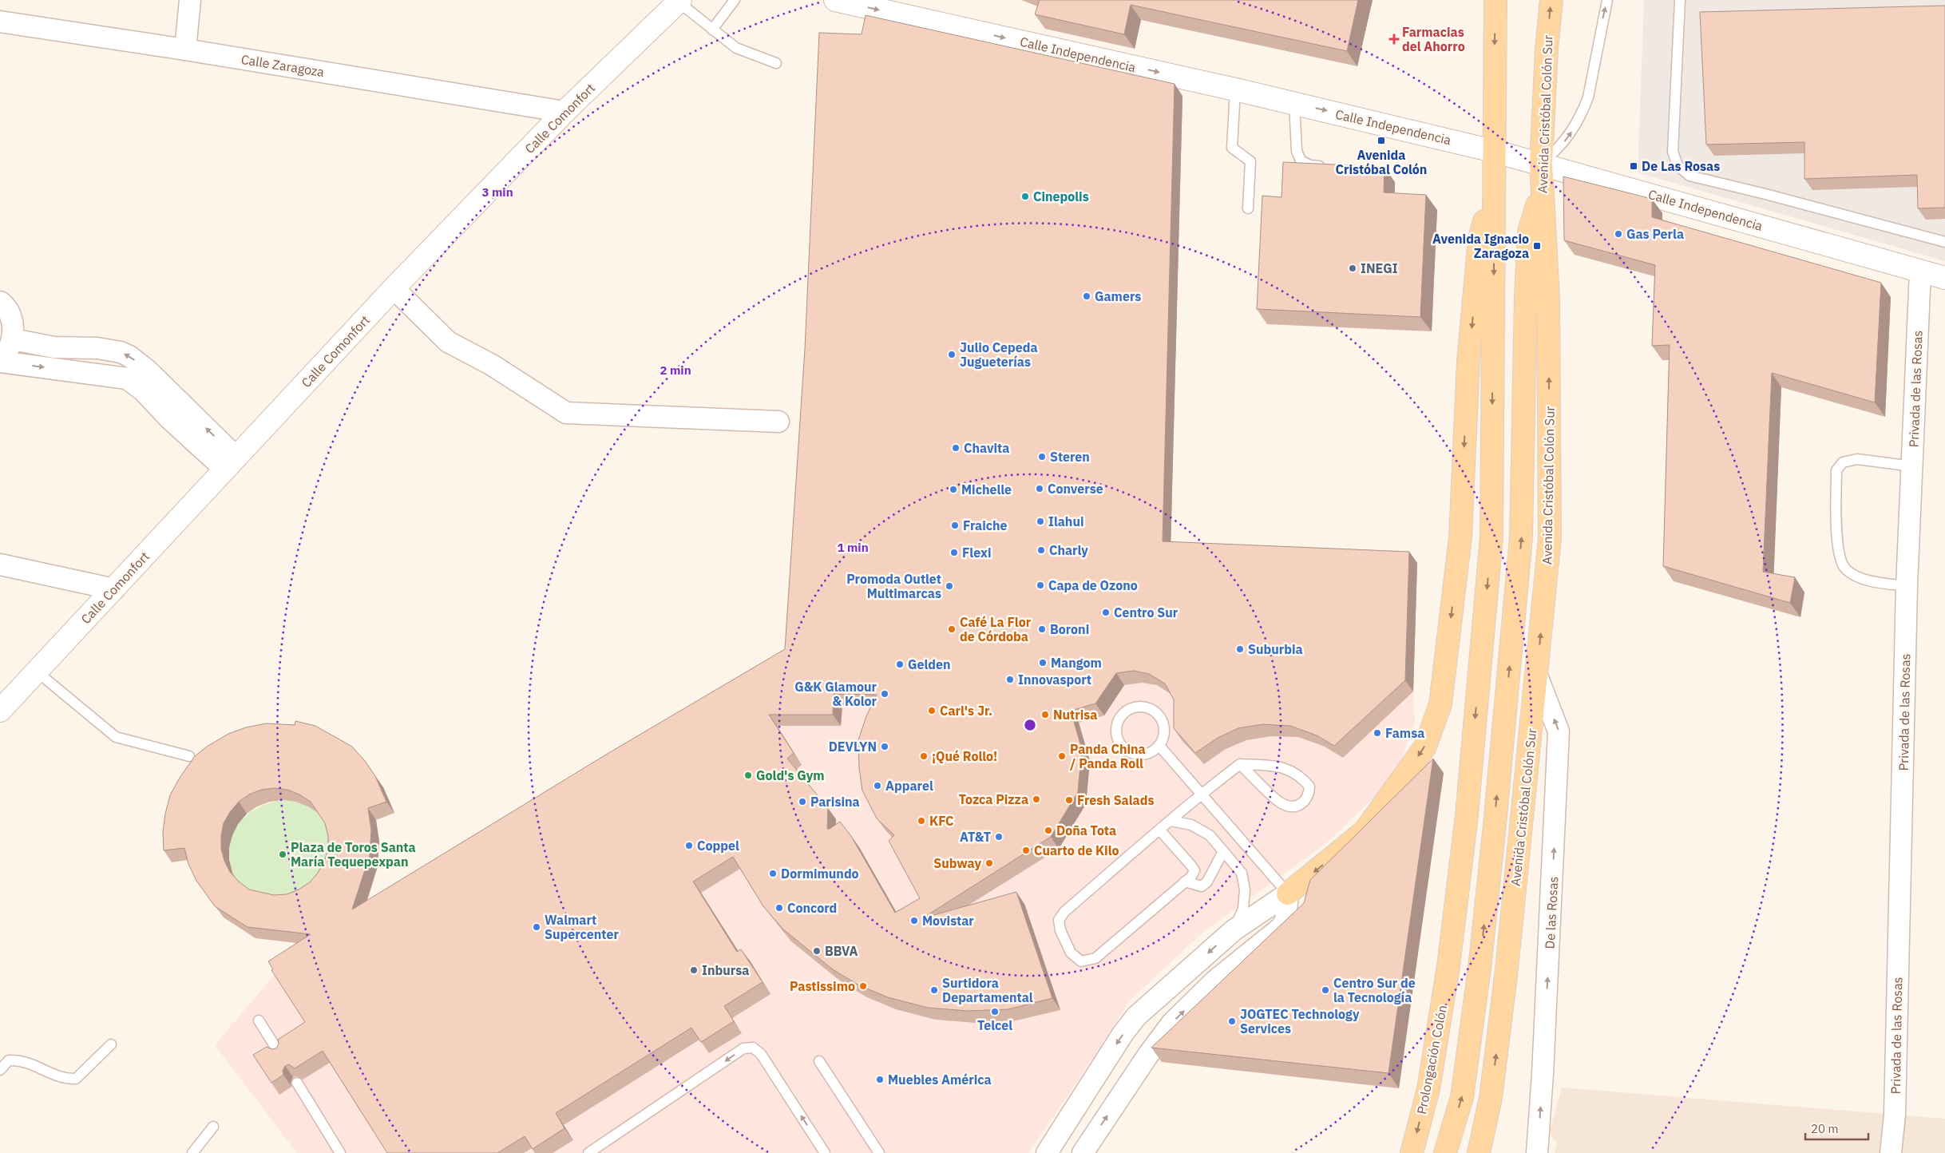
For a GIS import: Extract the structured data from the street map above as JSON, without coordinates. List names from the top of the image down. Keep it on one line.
{"streets":{"main road":["Avenida Cristóbal Colón Sur","Prolongación Colón"],"street":["Calle Independencia","Calle Zaragoza","Calle Comonfort","Privada de las Rosas","De las Rosas"]},"crossings":[["Calle Independencia","Avenida Cristóbal Colón Sur"],["Calle Independencia","Privada de las Rosas"],["Calle Zaragoza","Calle Comonfort"],["Avenida Cristóbal Colón Sur","De las Rosas"]],"one_way":["Calle Independencia","De las Rosas"],"places":{"health":["Farmacias del Ahorro"],"transit":["Avenida Cristóbal Colón","De Las Rosas","Avenida Ignacio Zaragoza"],"other":["Cinepolis","Gas Perla","INEGI","Gamers","Julio Cepeda Jugueterías","Chavita","Steren","Converse","Michelle","Ilahui","Fraiche","Charly","Flexi","Capa de Ozono","Promoda Outlet Multimarcas","Centro Sur","Café La Flor de Córdoba","Boroni","Suburbia","Mangom","Gelden","Innovasport","G&K Glamour & Kolor","Carl's Jr.","Nutrisa","Famsa","DEVLYN","¡Qué Rollo!","Panda China / Panda Roll","Gold's Gym","Apparel","Tozca Pizza","Fresh Salads","Parisina","KFC","Doña Tota","AT&T","Coppel","Cuarto de Kilo","Plaza de Toros Santa María Tequepexpan","Subway","Dormimundo","Concord","Movistar","Walmart Supercenter","BBVA","Inbursa","Pastissimo","Surtidora Departamental","Centro Sur de la Tecnología","Telcel","JOGTEC Technology Services","Muebles América"]},"scale_bar":"20 m","rings":["3 min","2 min","1 min"]}
